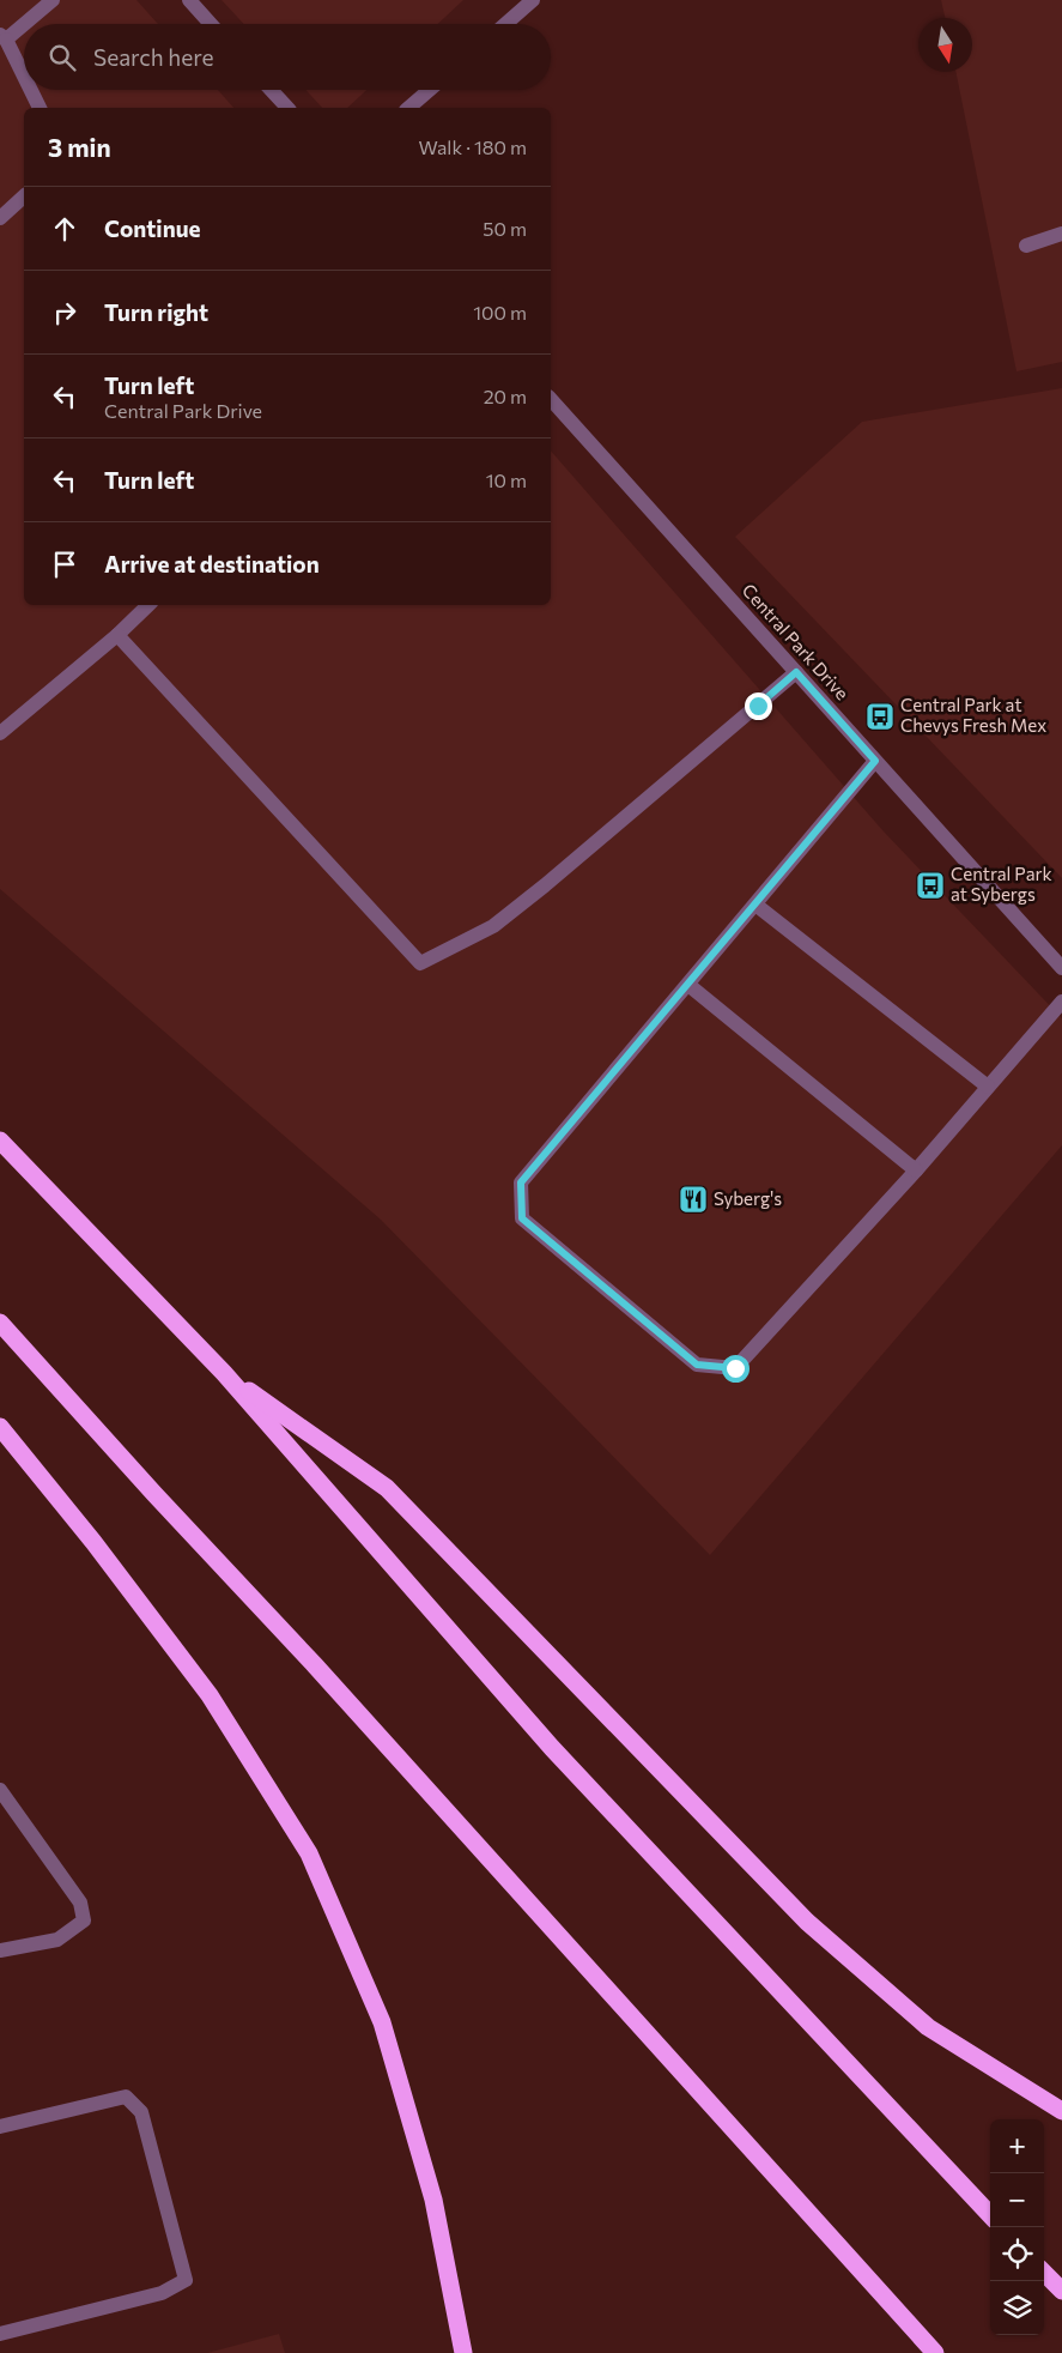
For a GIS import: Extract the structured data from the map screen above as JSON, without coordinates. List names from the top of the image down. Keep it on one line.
{"streets":{"street":["Central Park Drive"]},"places":{"bus stop":["Central Park at Chevys Fresh Mex","Central Park at Sybergs"],"restaurant":["Syberg's"]},"north":"bottom","page":{"search":"Search here","heading":["3 min","Walk · 180 m"],"list":[["Continue","50 m"],["Turn right","100 m"],["Turn left","Central Park Drive","20 m"],["Turn left","10 m"],"Arrive at destination"],"map_buttons":["+","−"]}}
